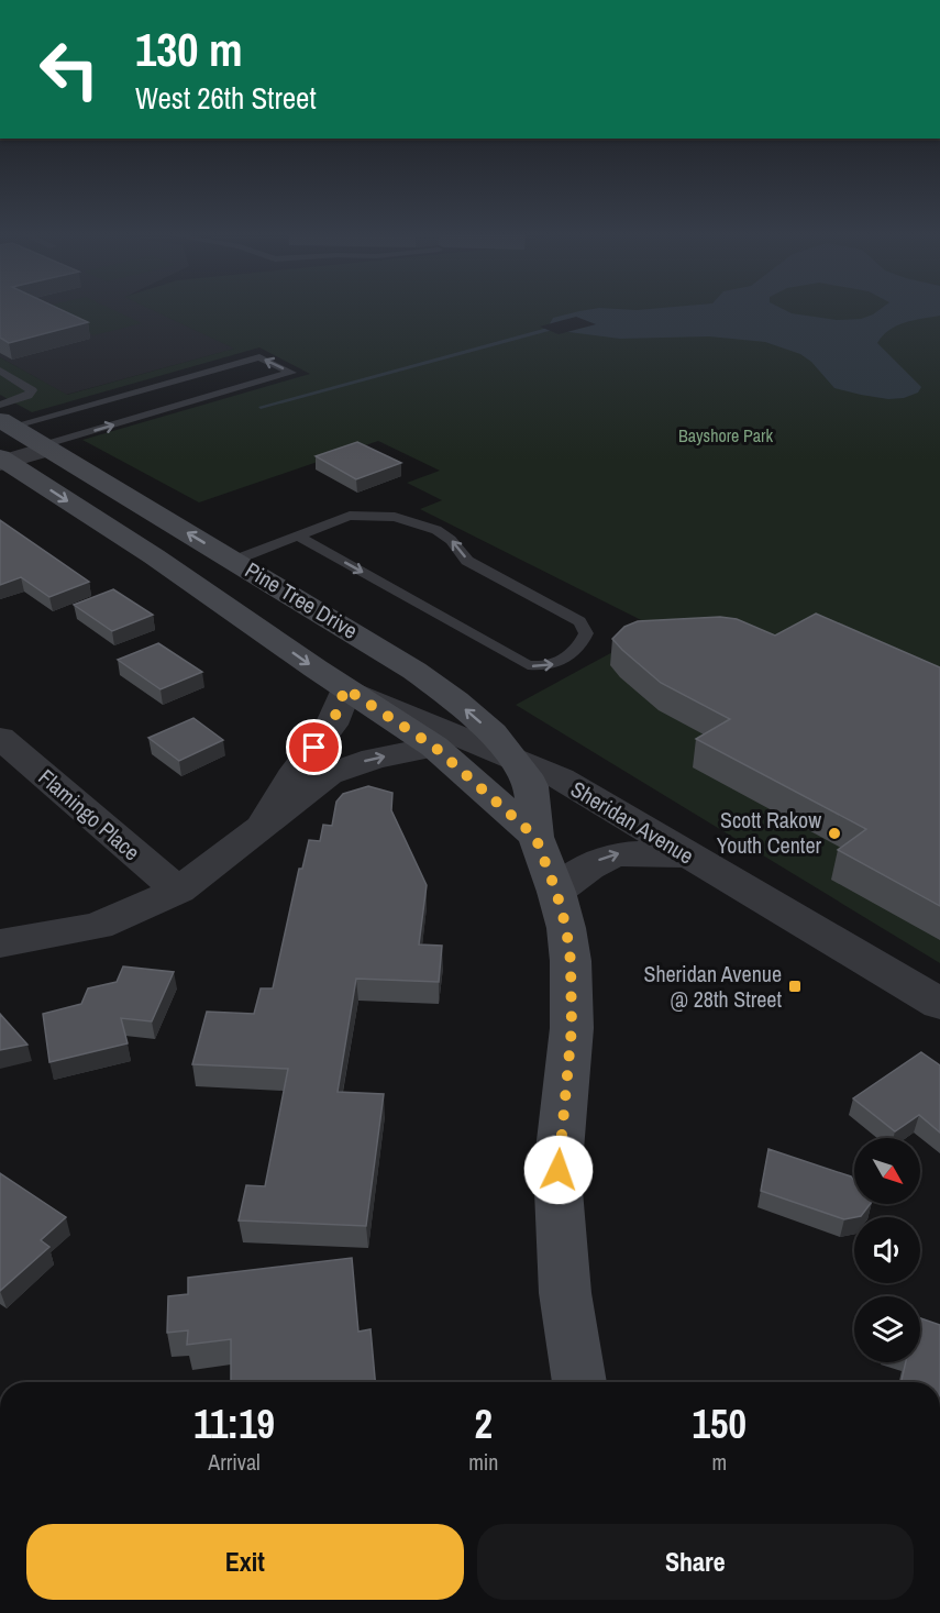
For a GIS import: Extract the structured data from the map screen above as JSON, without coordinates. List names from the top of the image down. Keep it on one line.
{"streets":{"main road":["Pine Tree Drive"],"street":["Flamingo Place","Sheridan Avenue"]},"crossings":[["Pine Tree Drive","Sheridan Avenue"]],"parks":["Bayshore Park"],"places":{"other":["Scott Rakow Youth Center"],"transit":["Sheridan Avenue @ 28th Street"]},"north":"bottom right","page":{"turn":["130 m","West 26th Street"],"eta":["11:19","Arrival","2","min","150","m"],"buttons":["Exit","Share"]}}
